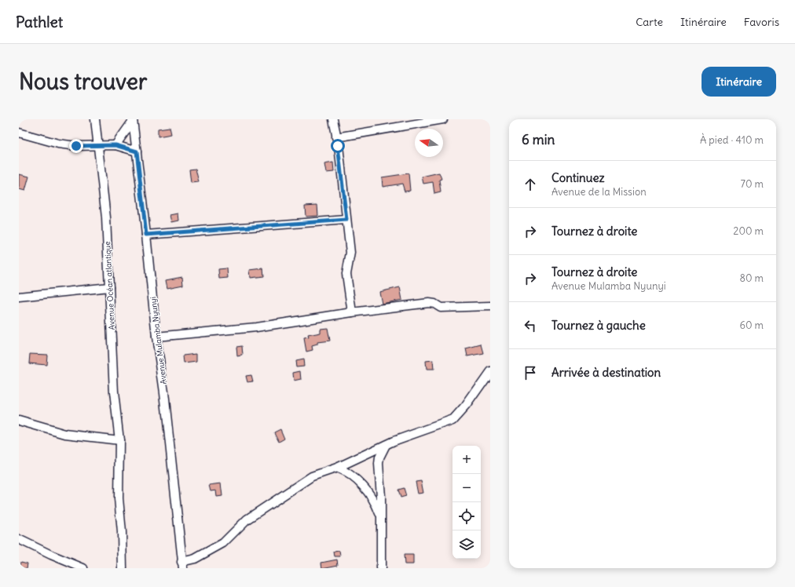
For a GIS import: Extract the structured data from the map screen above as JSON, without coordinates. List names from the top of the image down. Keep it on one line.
{"streets":{"street":["Avenue Océan atlantique","Avenue Mulamba Nyunyi"]},"north":"left","page":{"header":"Pathlet","nav":["Carte","Itinéraire","Favoris"],"buttons":"Itinéraire","title":"Nous trouver","heading":["6 min","À pied · 410 m"],"list":[["Continuez","Avenue de la Mission","70 m"],["Tournez à droite","200 m"],["Tournez à droite","Avenue Mulamba Nyunyi","80 m"],["Tournez à gauche","60 m"],"Arrivée à destination"],"map_buttons":["+","−"]}}
